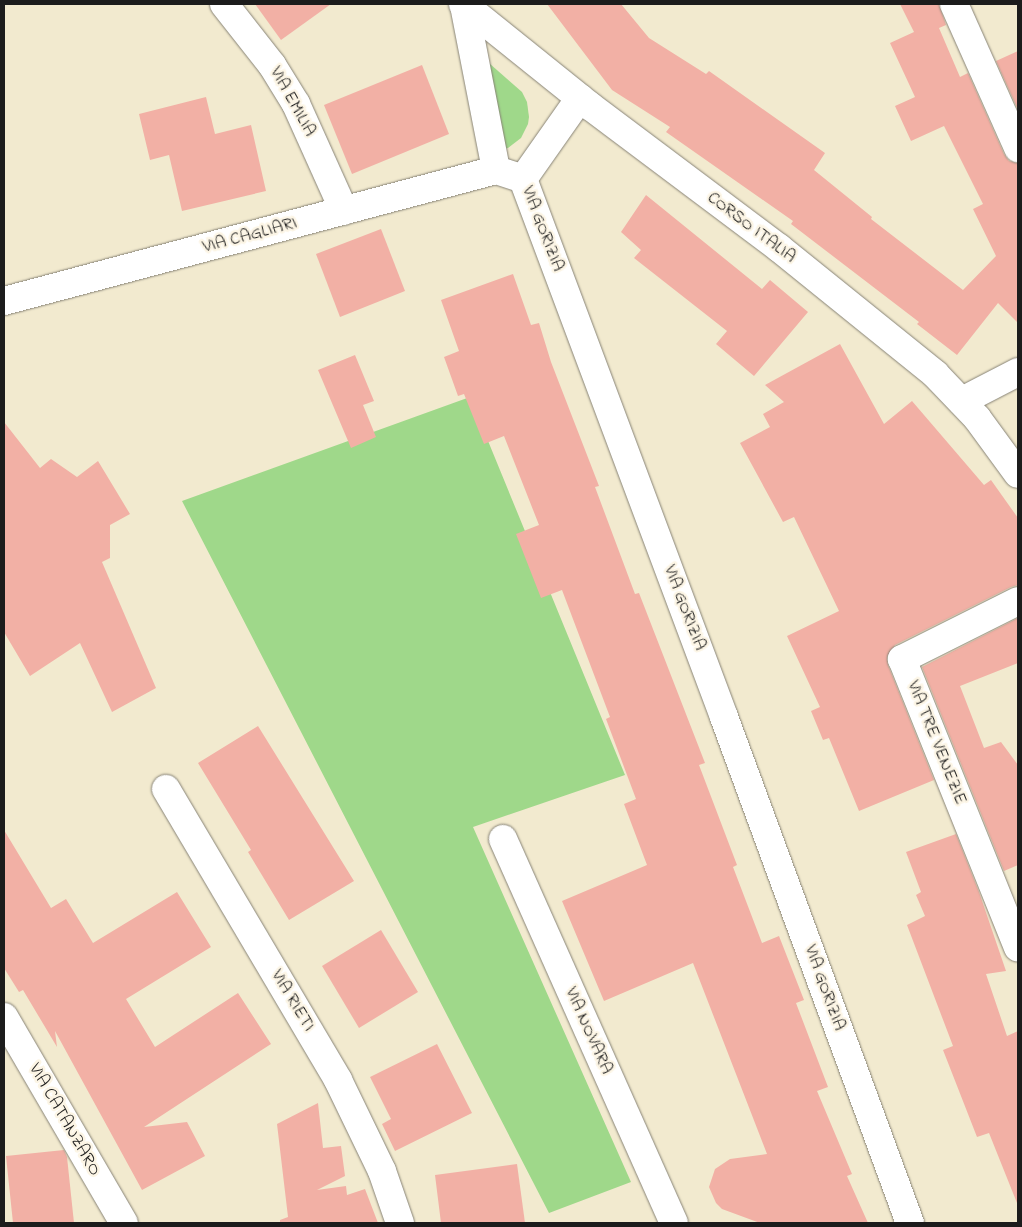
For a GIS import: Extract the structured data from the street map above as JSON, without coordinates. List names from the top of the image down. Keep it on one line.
{"streets":{"street":["VIA EMILIA","CORSO ITALIA","VIA GORIZIA","VIA CAGLIARI","VIA TRE VENEZIE","VIA RIETI","VIA NOVARA","VIA CATANZARO"]},"crossings":[["VIA EMILIA","VIA CAGLIARI"],["VIA GORIZIA","VIA CAGLIARI"]]}
